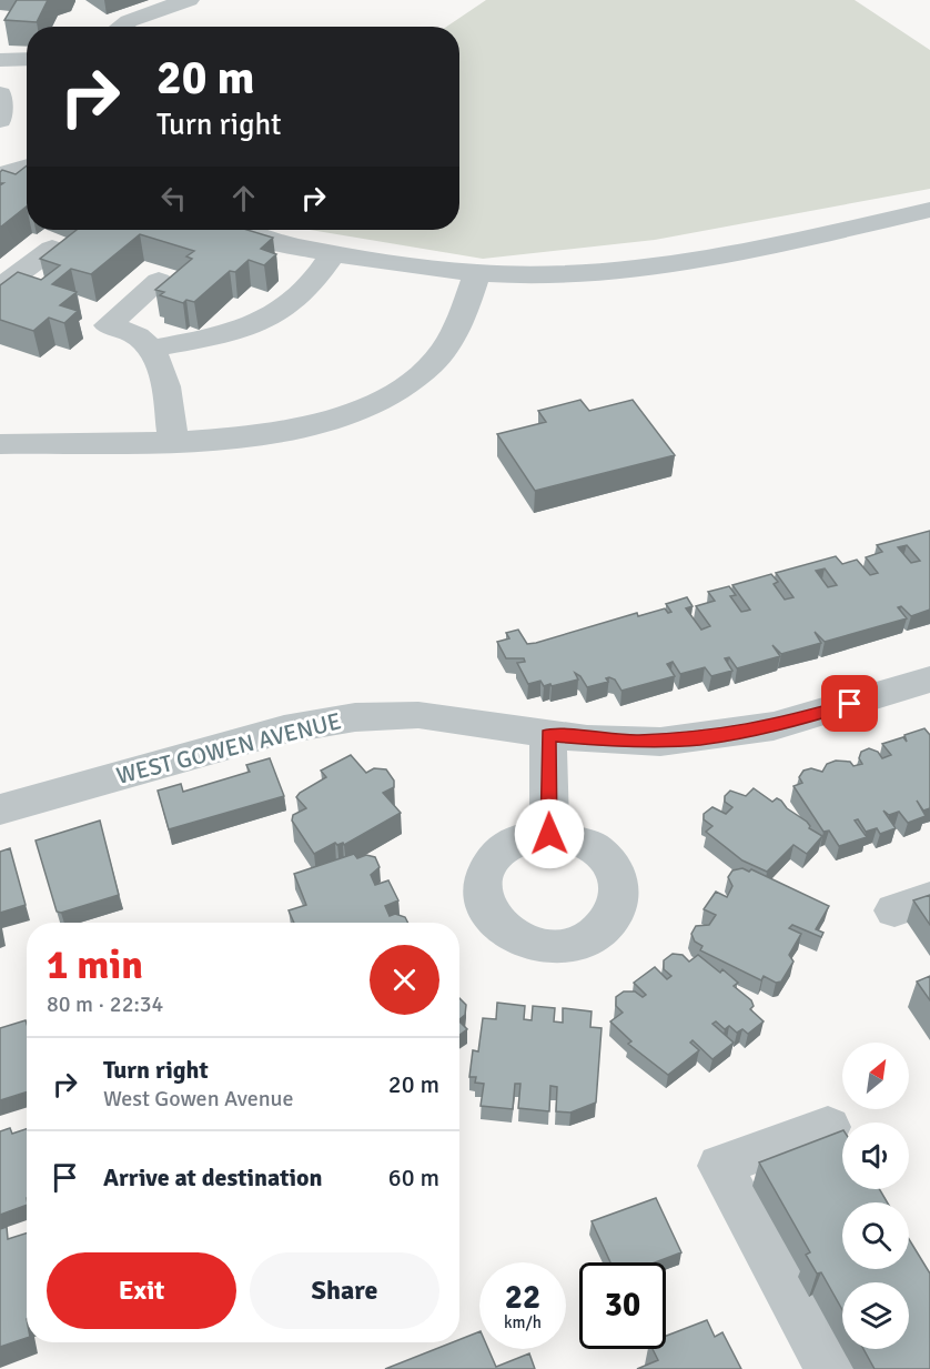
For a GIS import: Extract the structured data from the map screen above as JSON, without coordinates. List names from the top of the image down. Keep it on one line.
{"streets":{"street":["WEST GOWEN AVENUE"]},"north":"top right","page":{"turn":["20 m","Turn right"],"heading":["1 min","80 m · 22:34"],"list":[{"name":"Turn right","note":"West Gowen Avenue","value":"20 m"},{"name":"Arrive at destination","value":"60 m"}],"buttons":["Exit","Share"],"speed":"22 km/h","limit":"30"}}
